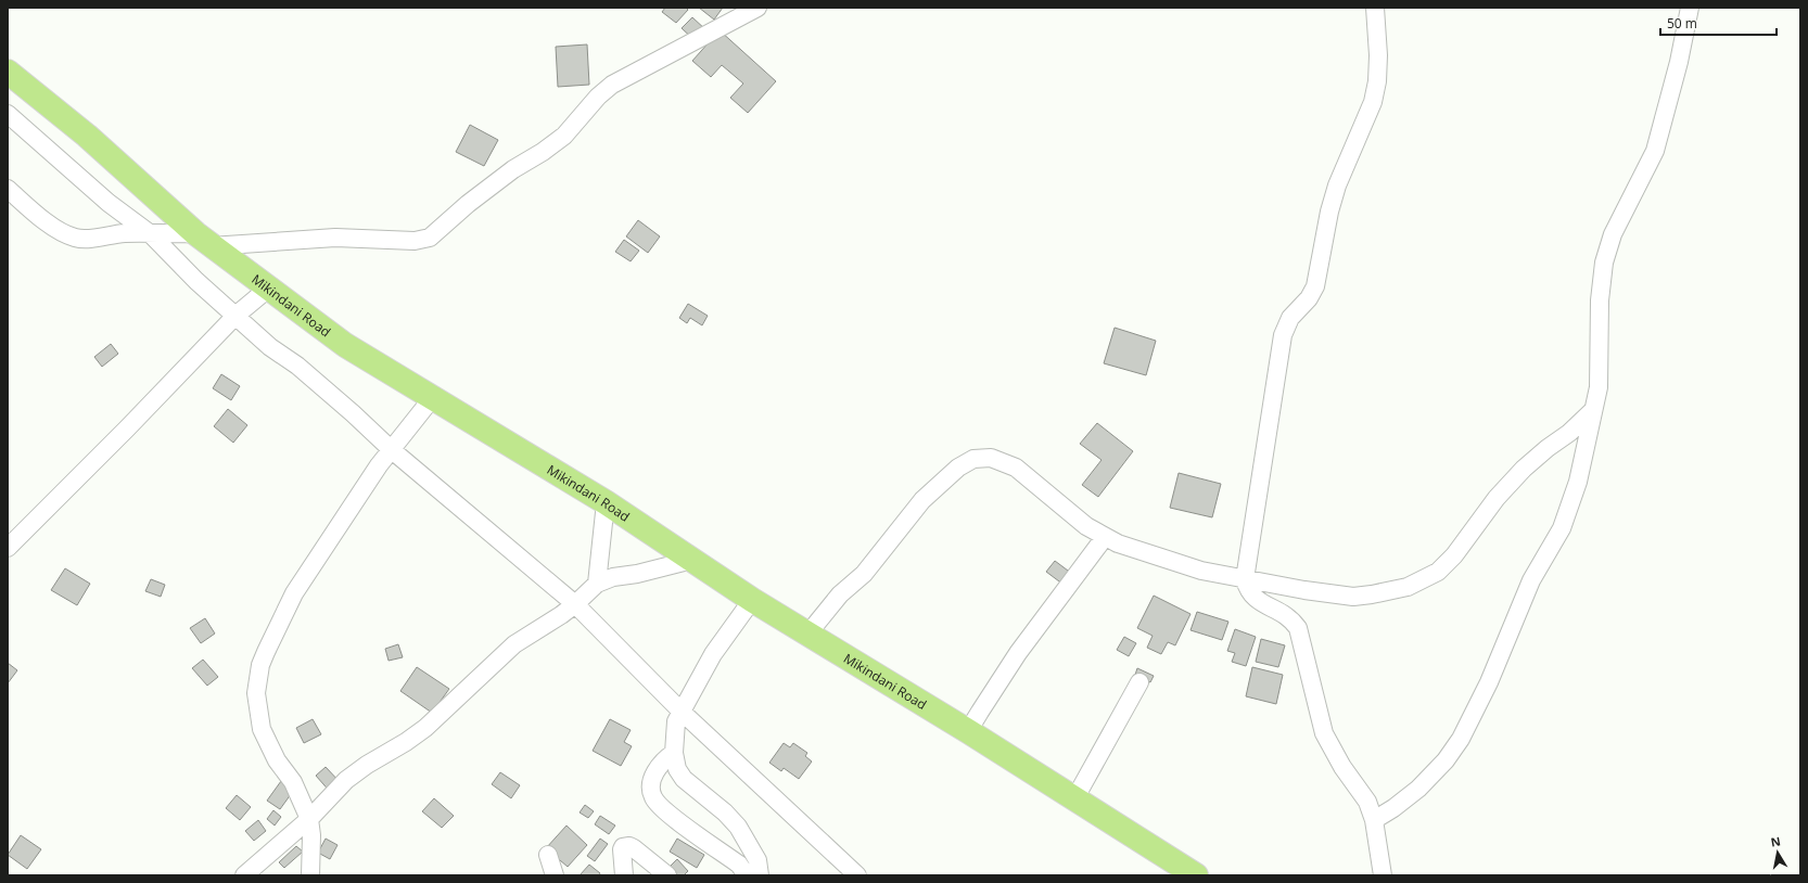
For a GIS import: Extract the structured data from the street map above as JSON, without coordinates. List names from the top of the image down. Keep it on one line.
{"streets":{"highway":["Mikindani Road"]},"scale_bar":"50 m","north":"top"}
